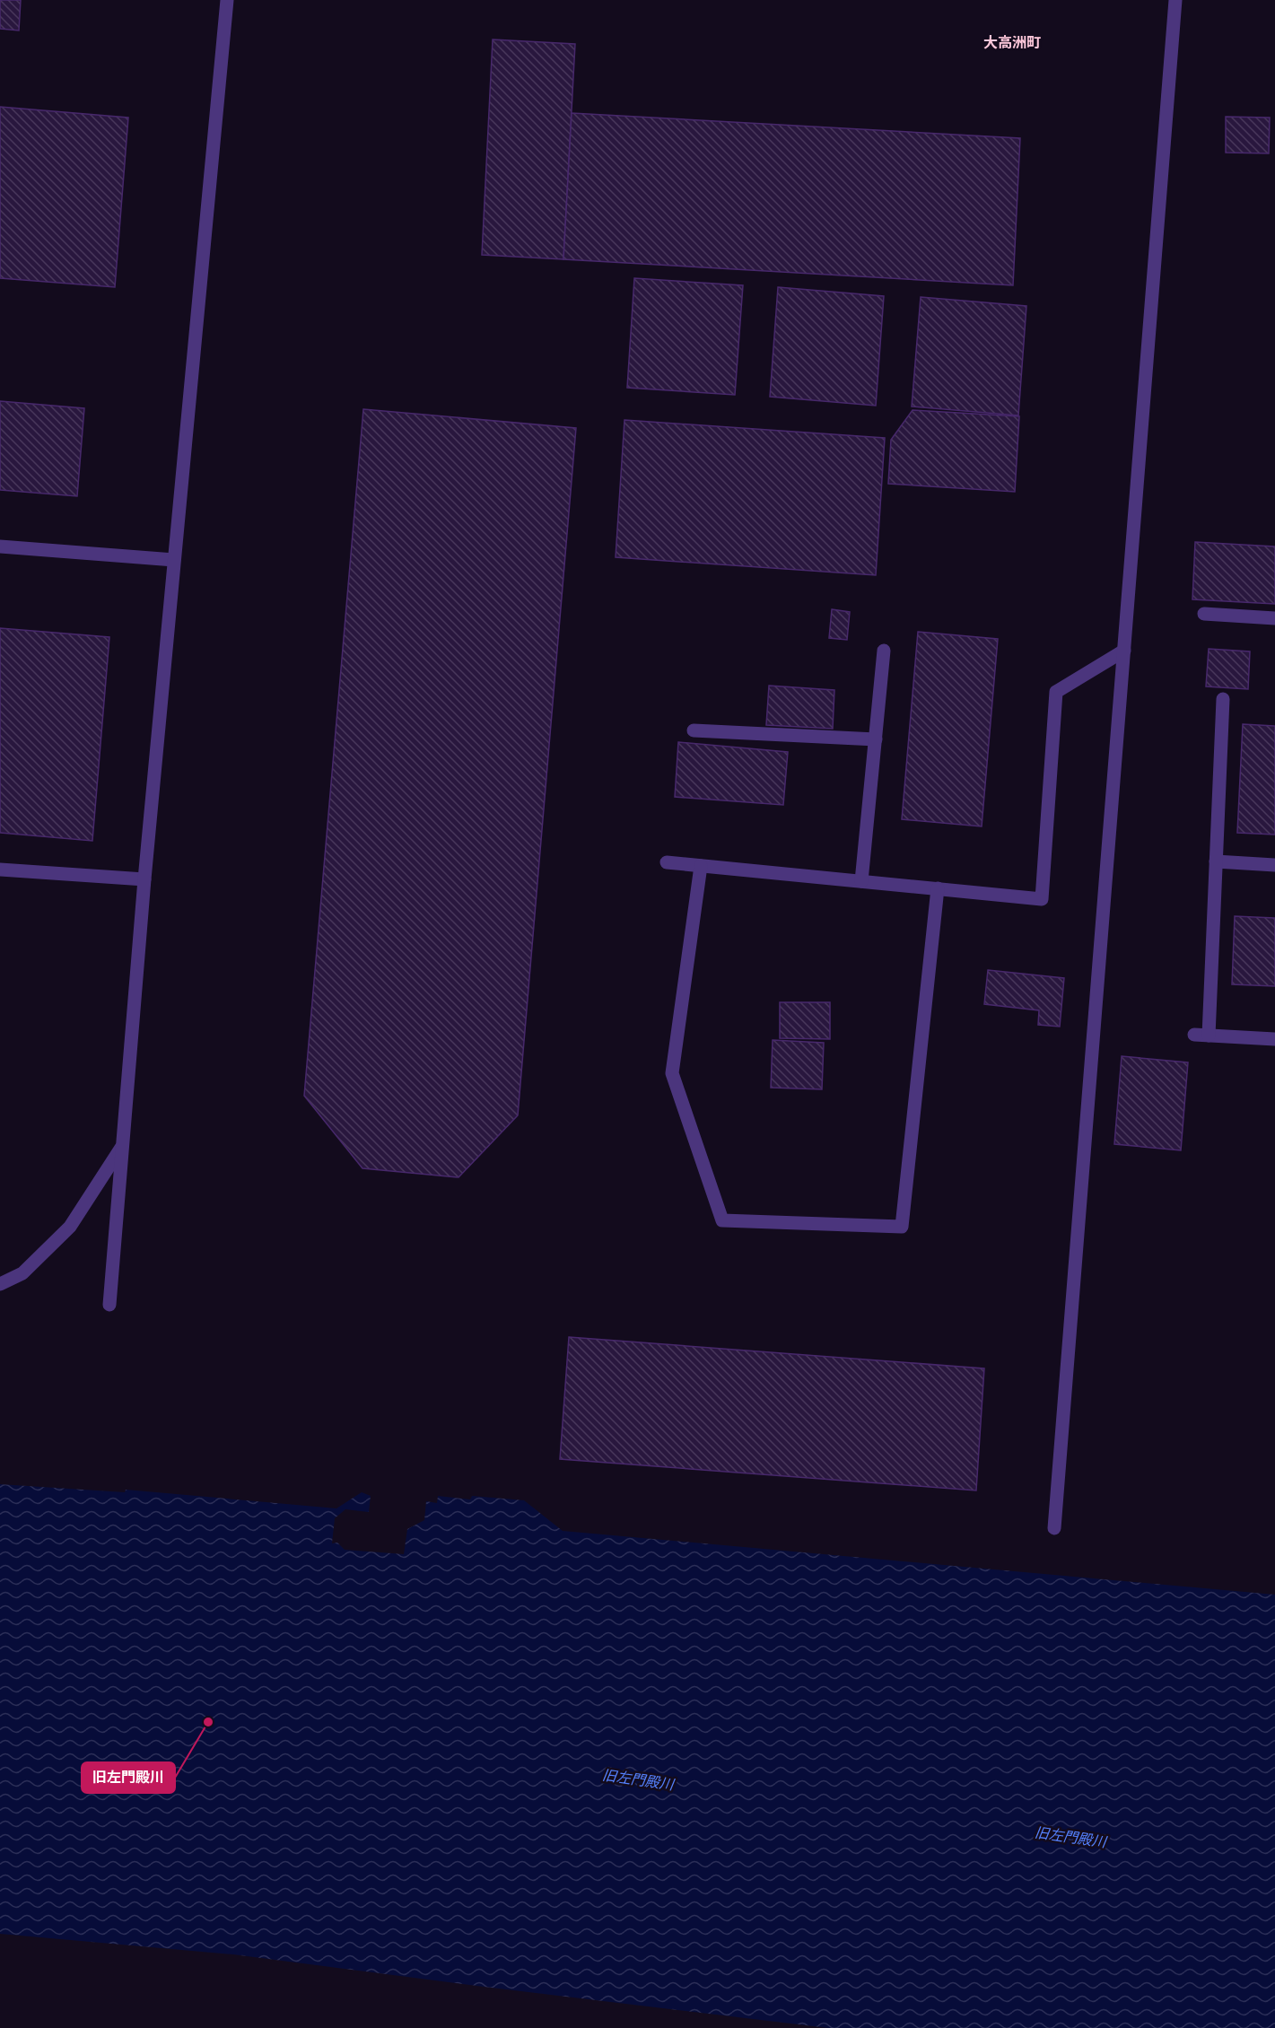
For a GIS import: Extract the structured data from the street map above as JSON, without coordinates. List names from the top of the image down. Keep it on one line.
{"districts":["大高洲町"],"water":["旧左門殿川"],"places":["旧左門殿川"]}
